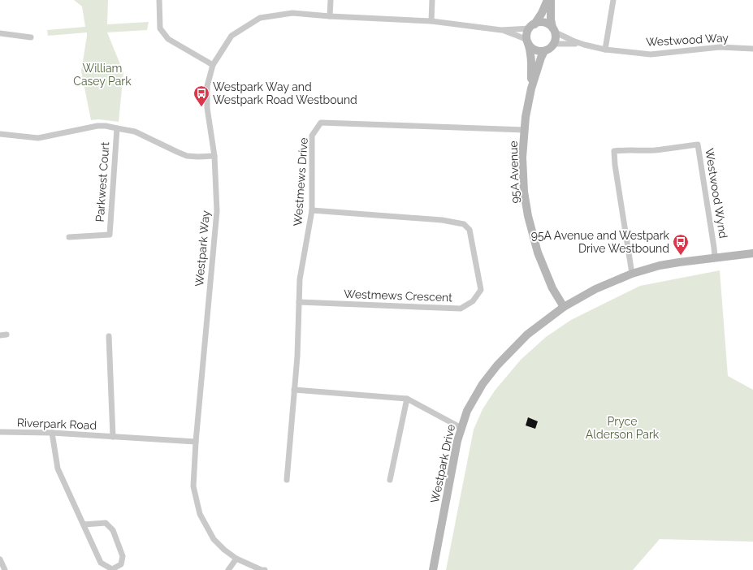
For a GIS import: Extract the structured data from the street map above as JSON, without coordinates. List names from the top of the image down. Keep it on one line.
{"streets":{"street":["Westwood Way","95A Avenue","Parkwest Court","Westmews Drive","Westwood Wynd","Westpark Way","Westmews Crescent","Riverpark Road","Westpark Drive"]},"crossings":[["Westwood Way","95A Avenue"],["Westwood Way","Westpark Way"],["95A Avenue","Westmews Drive"],["95A Avenue","Westpark Way"],["95A Avenue","Westpark Drive"],["Westmews Drive","Westmews Crescent"],["Westwood Wynd","Westpark Drive"],["Westpark Way","Riverpark Road"]],"parks":["William Casey Park","Pryce Alderson Park"],"places":{"bus stop":["Westpark Way and Westpark Road Westbound","95A Avenue and Westpark Drive Westbound"]}}
